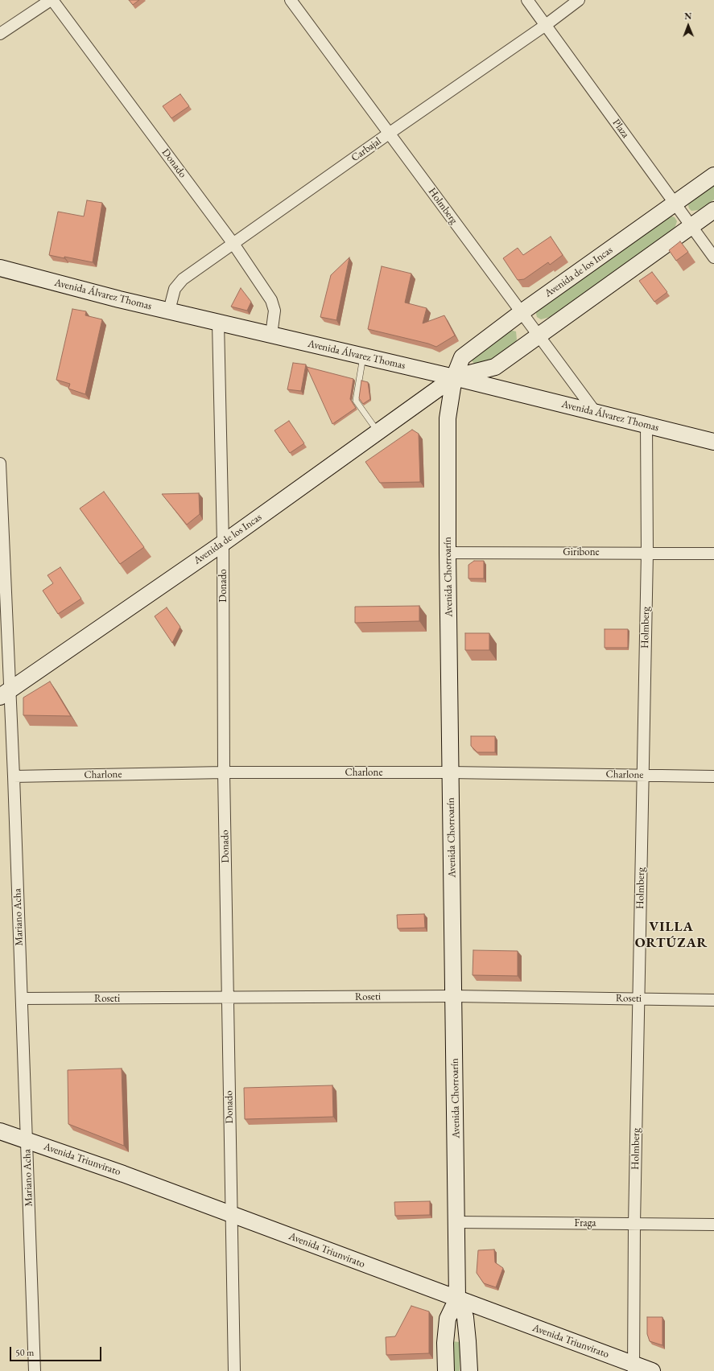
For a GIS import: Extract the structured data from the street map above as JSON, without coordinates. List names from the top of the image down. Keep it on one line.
{"streets":{"main road":["Avenida de los Incas","Avenida Álvarez Thomas","Avenida Chorroarín","Avenida Triunvirato"],"street":["Plaza","Carbajal","Donado","Holmberg","Giribone","Charlone","Mariano Acha","Roseti","Fraga"]},"crossings":[["Plaza","Carbajal"],["Plaza","Avenida de los Incas"],["Carbajal","Donado"],["Carbajal","Holmberg"],["Carbajal","Avenida Álvarez Thomas"],["Donado","Avenida de los Incas"],["Donado","Avenida Álvarez Thomas"],["Donado","Charlone"],["Donado","Roseti"],["Donado","Avenida Triunvirato"],["Holmberg","Avenida de los Incas"],["Holmberg","Avenida Álvarez Thomas"],["Holmberg","Giribone"],["Holmberg","Charlone"],["Holmberg","Roseti"],["Holmberg","Avenida Triunvirato"],["Holmberg","Fraga"],["Avenida de los Incas","Avenida Álvarez Thomas"],["Avenida de los Incas","Avenida Chorroarín"],["Avenida de los Incas","Mariano Acha"],["Avenida Álvarez Thomas","Avenida Chorroarín"],["Giribone","Avenida Chorroarín"],["Avenida Chorroarín","Charlone"],["Avenida Chorroarín","Roseti"],["Avenida Chorroarín","Avenida Triunvirato"],["Avenida Chorroarín","Fraga"],["Charlone","Mariano Acha"],["Mariano Acha","Roseti"],["Mariano Acha","Avenida Triunvirato"]],"districts":["VILLA ORTÚZAR"],"scale_bar":"50 m","north":"top"}
